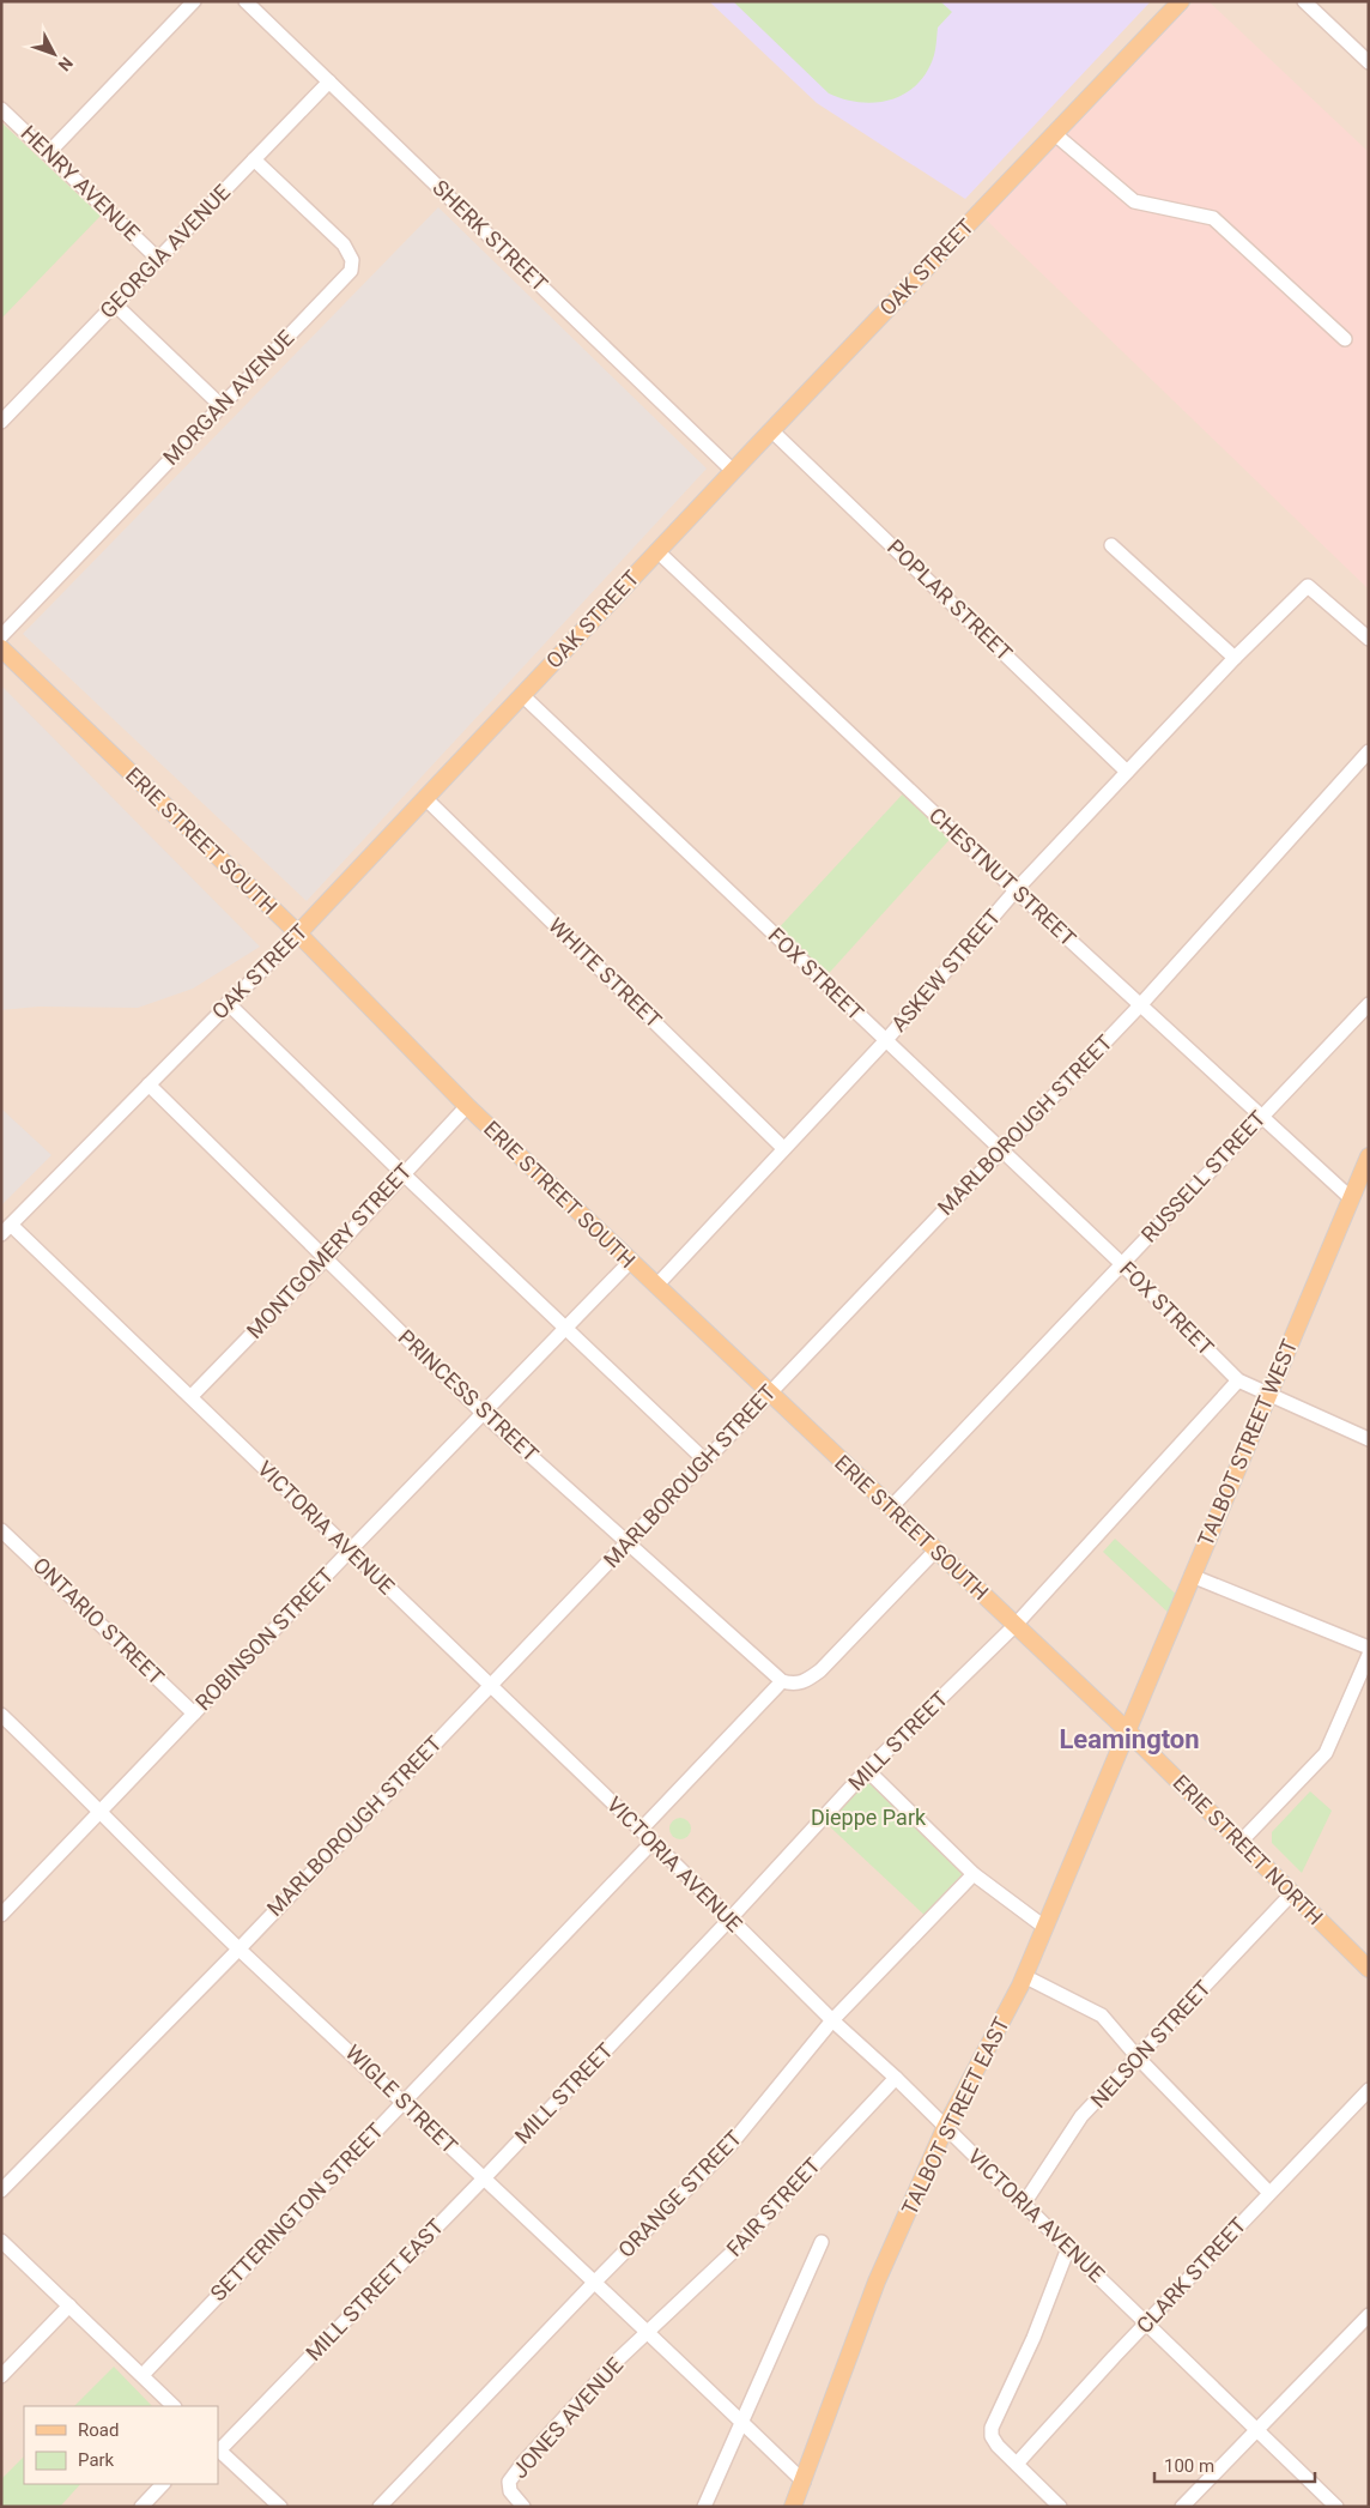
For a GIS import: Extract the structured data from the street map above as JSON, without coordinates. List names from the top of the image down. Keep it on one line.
{"streets":{"main road":["OAK STREET","ERIE STREET SOUTH","TALBOT STREET WEST","ERIE STREET NORTH","TALBOT STREET EAST"],"street":["HENRY AVENUE","SHERK STREET","GEORGIA AVENUE","MORGAN AVENUE","POPLAR STREET","CHESTNUT STREET","ASKEW STREET","WHITE STREET","FOX STREET","MARLBOROUGH STREET","RUSSELL STREET","MONTGOMERY STREET","PRINCESS STREET","VICTORIA AVENUE","ONTARIO STREET","ROBINSON STREET","MILL STREET","NELSON STREET","WIGLE STREET","ORANGE STREET","FAIR STREET","SETTERINGTON STREET","CLARK STREET","MILL STREET EAST","JONES AVENUE"]},"crossings":[["HENRY AVENUE","GEORGIA AVENUE"],["SHERK STREET","GEORGIA AVENUE"],["SHERK STREET","OAK STREET"],["GEORGIA AVENUE","MORGAN AVENUE"],["OAK STREET","POPLAR STREET"],["OAK STREET","ERIE STREET SOUTH"],["OAK STREET","CHESTNUT STREET"],["OAK STREET","WHITE STREET"],["OAK STREET","FOX STREET"],["OAK STREET","PRINCESS STREET"],["OAK STREET","VICTORIA AVENUE"],["POPLAR STREET","ASKEW STREET"],["ERIE STREET SOUTH","ASKEW STREET"],["ERIE STREET SOUTH","MARLBOROUGH STREET"],["ERIE STREET SOUTH","RUSSELL STREET"],["ERIE STREET SOUTH","MONTGOMERY STREET"],["ERIE STREET SOUTH","TALBOT STREET WEST"],["ERIE STREET SOUTH","ROBINSON STREET"],["ERIE STREET SOUTH","MILL STREET"],["ERIE STREET SOUTH","ERIE STREET NORTH"],["ERIE STREET SOUTH","TALBOT STREET EAST"],["CHESTNUT STREET","ASKEW STREET"],["CHESTNUT STREET","MARLBOROUGH STREET"],["CHESTNUT STREET","RUSSELL STREET"],["CHESTNUT STREET","TALBOT STREET WEST"],["ASKEW STREET","WHITE STREET"],["ASKEW STREET","FOX STREET"],["FOX STREET","MARLBOROUGH STREET"],["FOX STREET","RUSSELL STREET"],["FOX STREET","TALBOT STREET WEST"],["FOX STREET","MILL STREET"],["MARLBOROUGH STREET","PRINCESS STREET"],["MARLBOROUGH STREET","VICTORIA AVENUE"],["MARLBOROUGH STREET","WIGLE STREET"],["MONTGOMERY STREET","PRINCESS STREET"],["MONTGOMERY STREET","VICTORIA AVENUE"],["PRINCESS STREET","ROBINSON STREET"],["TALBOT STREET WEST","ERIE STREET NORTH"],["TALBOT STREET WEST","TALBOT STREET EAST"],["VICTORIA AVENUE","ROBINSON STREET"],["VICTORIA AVENUE","MILL STREET"],["VICTORIA AVENUE","NELSON STREET"],["VICTORIA AVENUE","TALBOT STREET EAST"],["VICTORIA AVENUE","ORANGE STREET"],["VICTORIA AVENUE","FAIR STREET"],["VICTORIA AVENUE","SETTERINGTON STREET"],["VICTORIA AVENUE","CLARK STREET"],["ONTARIO STREET","ROBINSON STREET"],["ROBINSON STREET","WIGLE STREET"],["MILL STREET","WIGLE STREET"],["MILL STREET","MILL STREET EAST"],["ERIE STREET NORTH","NELSON STREET"],["ERIE STREET NORTH","TALBOT STREET EAST"],["WIGLE STREET","TALBOT STREET EAST"],["WIGLE STREET","ORANGE STREET"],["WIGLE STREET","FAIR STREET"],["WIGLE STREET","SETTERINGTON STREET"],["WIGLE STREET","MILL STREET EAST"],["WIGLE STREET","JONES AVENUE"],["FAIR STREET","JONES AVENUE"]],"districts":["Leamington"],"parks":["Dieppe Park"],"legend":["Road","Park"],"scale_bar":"100 m","north":"bottom right"}
